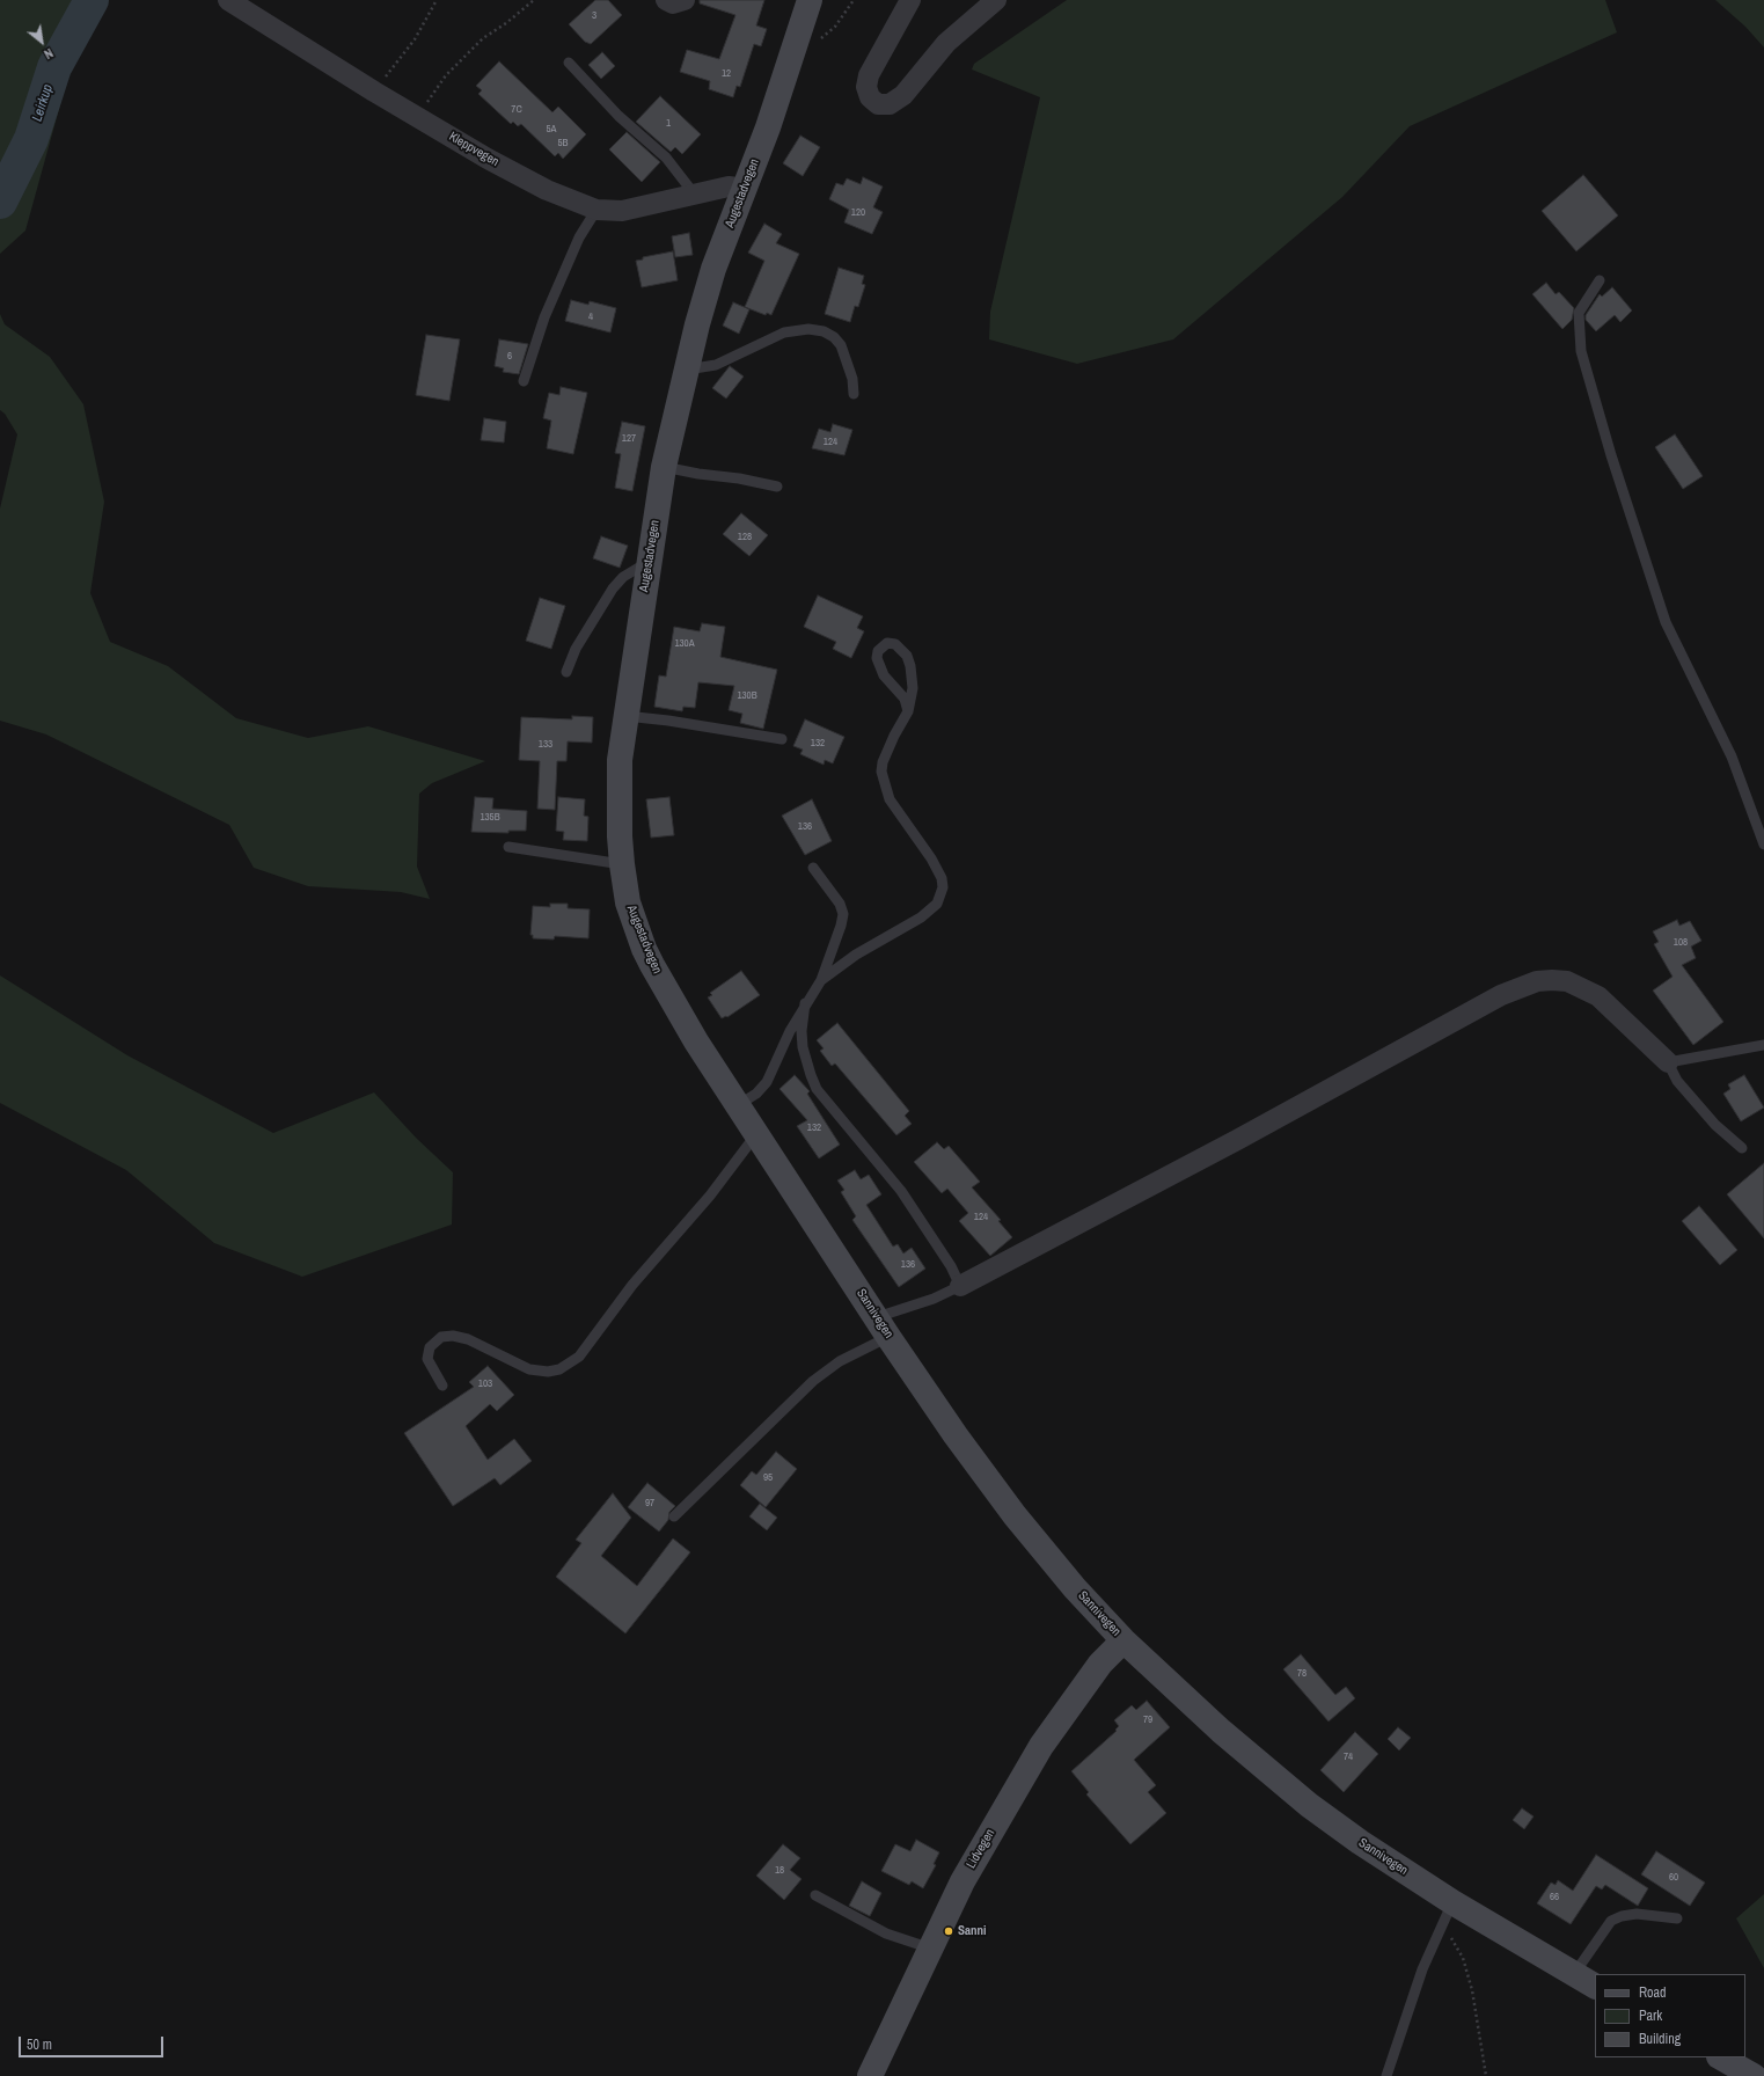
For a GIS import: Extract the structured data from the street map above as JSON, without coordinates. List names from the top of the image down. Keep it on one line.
{"streets":{"main road":["Augestadvegen","Sannivegen","Lidvegen"],"street":["Kleppvegen"]},"crossings":[["Kleppvegen","Augestadvegen"],["Augestadvegen","Sannivegen"],["Sannivegen","Lidvegen"]],"water":["Leirkup"],"places":["Sanni"],"house_numbers":["3","12","7C","1","5A","5B","120","4","6","127","124","128","130A","130B","132","133","135B","136","108","132","124","136","103","95","97","78","79","74","18","60","66"],"legend":["Road","Park","Building"],"scale_bar":"50 m","north":"bottom right"}
